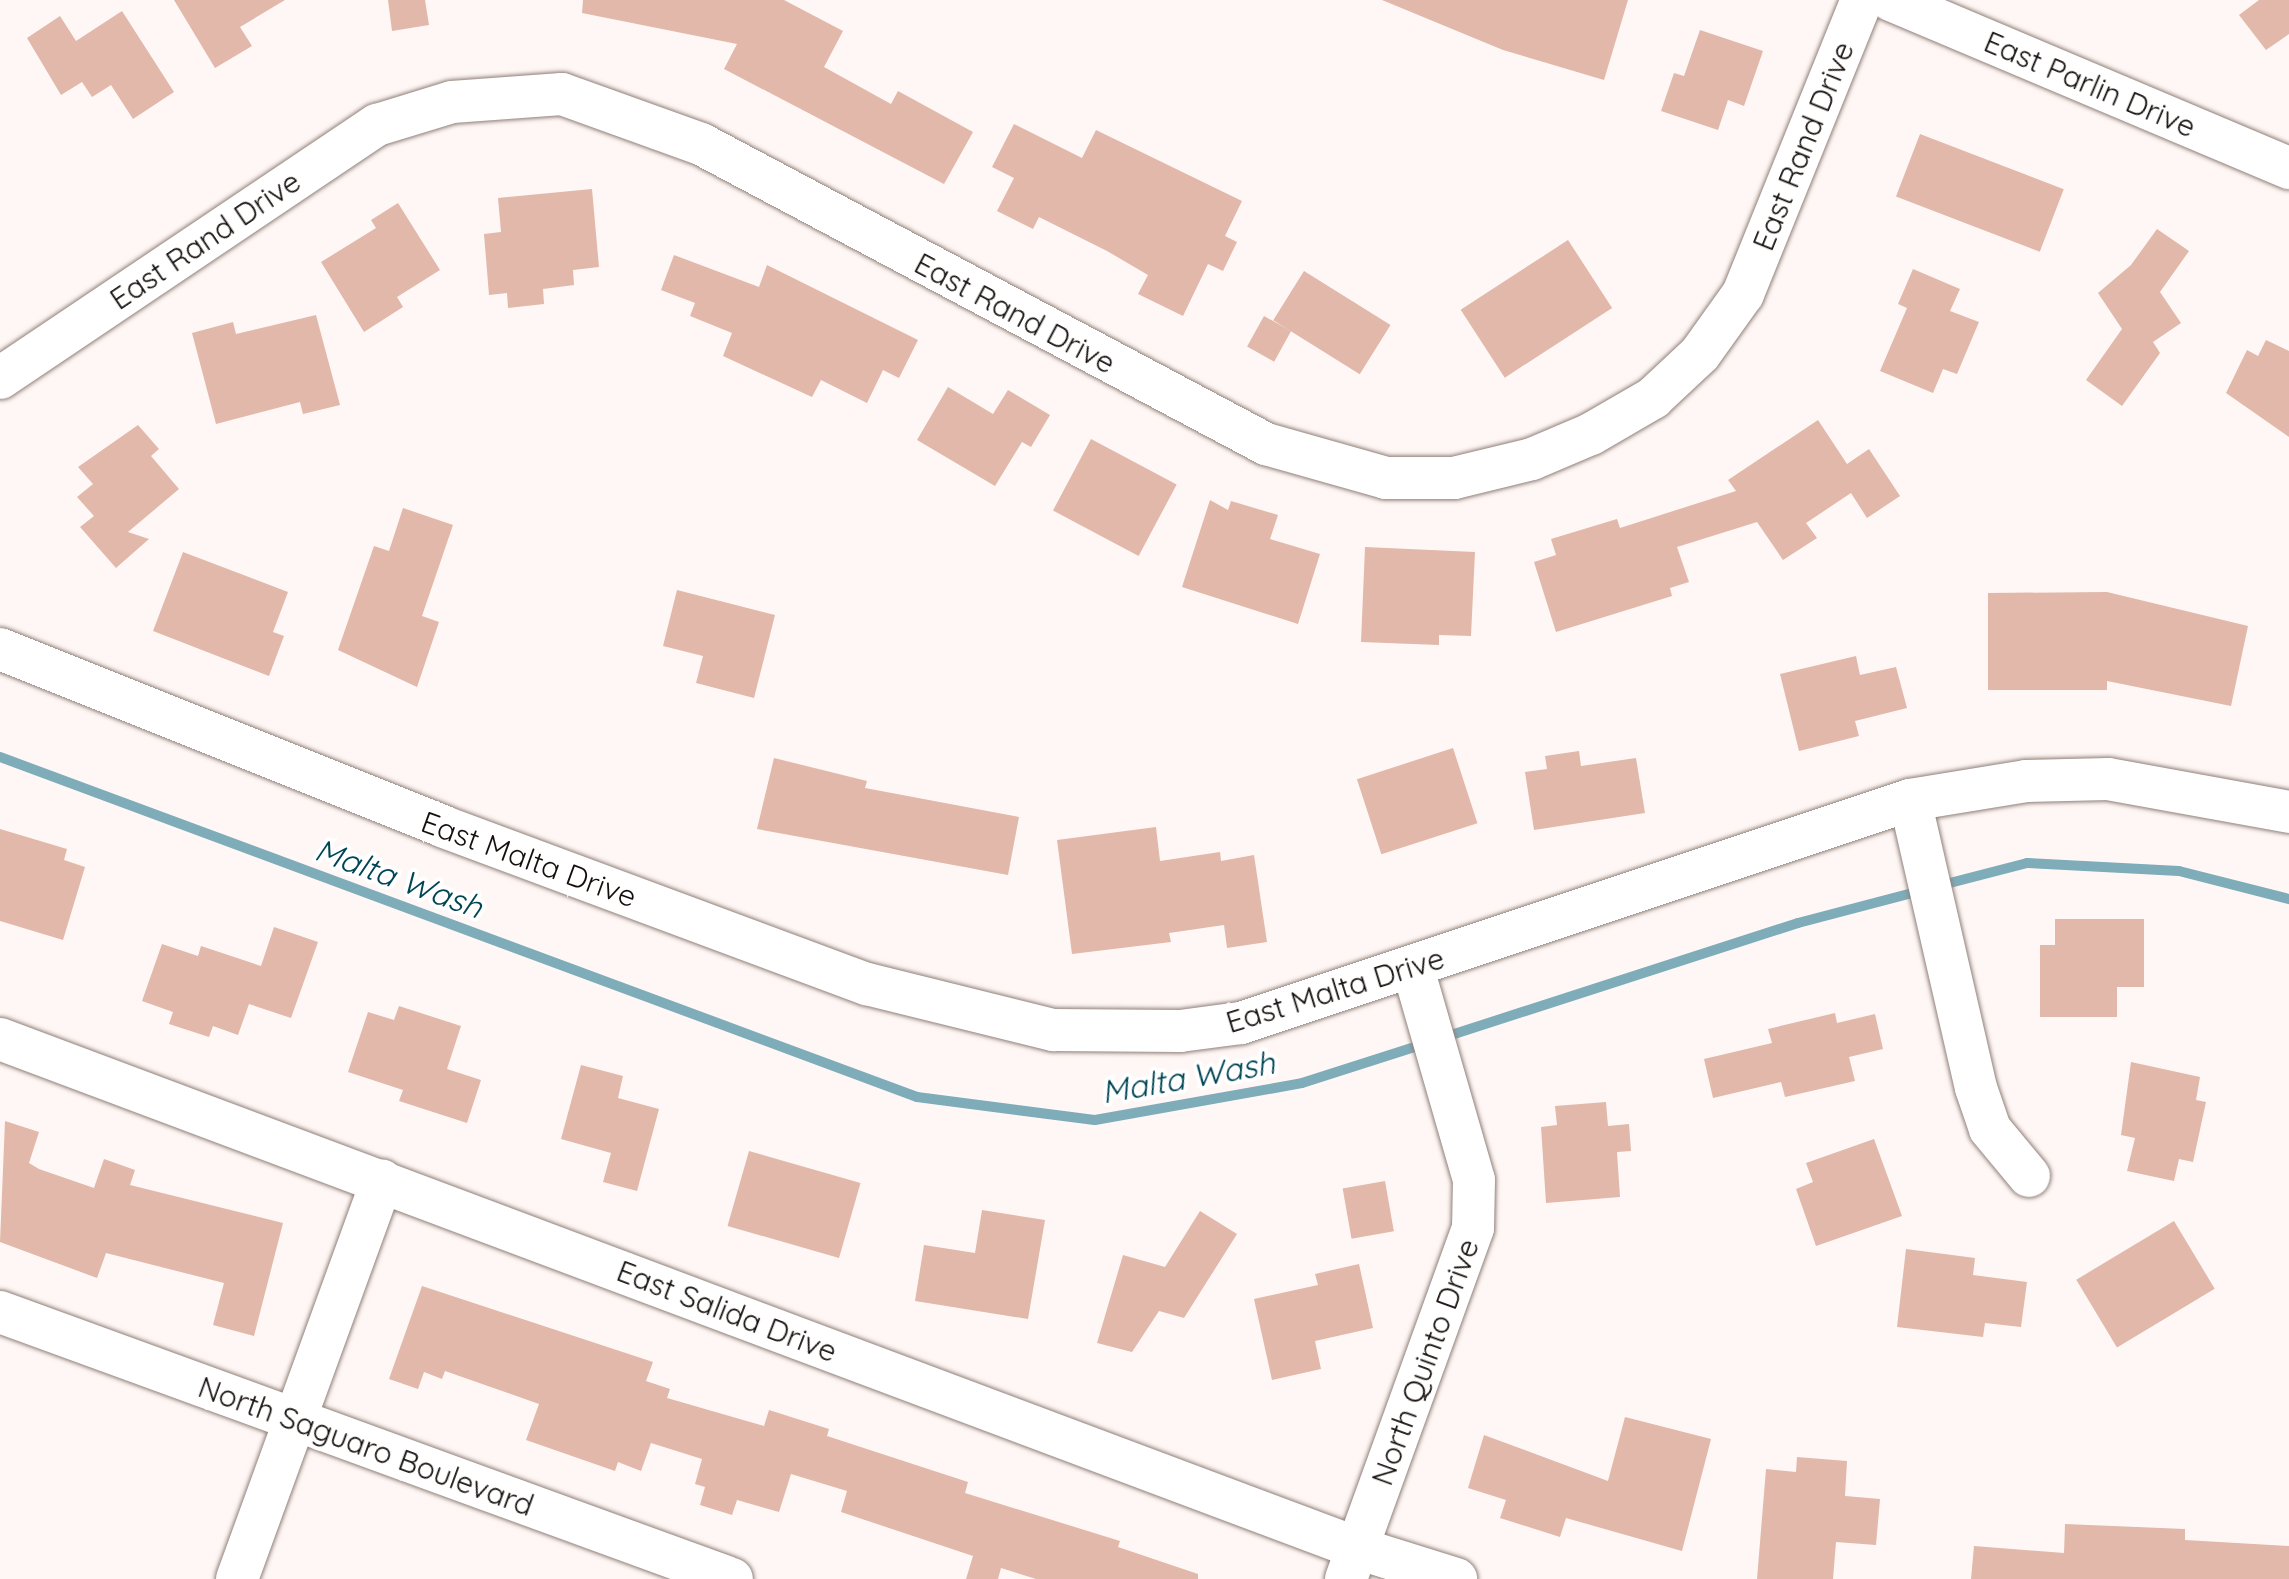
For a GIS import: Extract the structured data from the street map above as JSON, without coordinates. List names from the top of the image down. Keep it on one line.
{"streets":{"street":["East Parlin Drive","East Rand Drive","East Malta Drive","East Salida Drive","North Quinto Drive","North Saguaro Boulevard"]},"crossings":[["East Malta Drive","North Quinto Drive"],["East Salida Drive","North Quinto Drive"]],"water":["Malta Wash"]}
